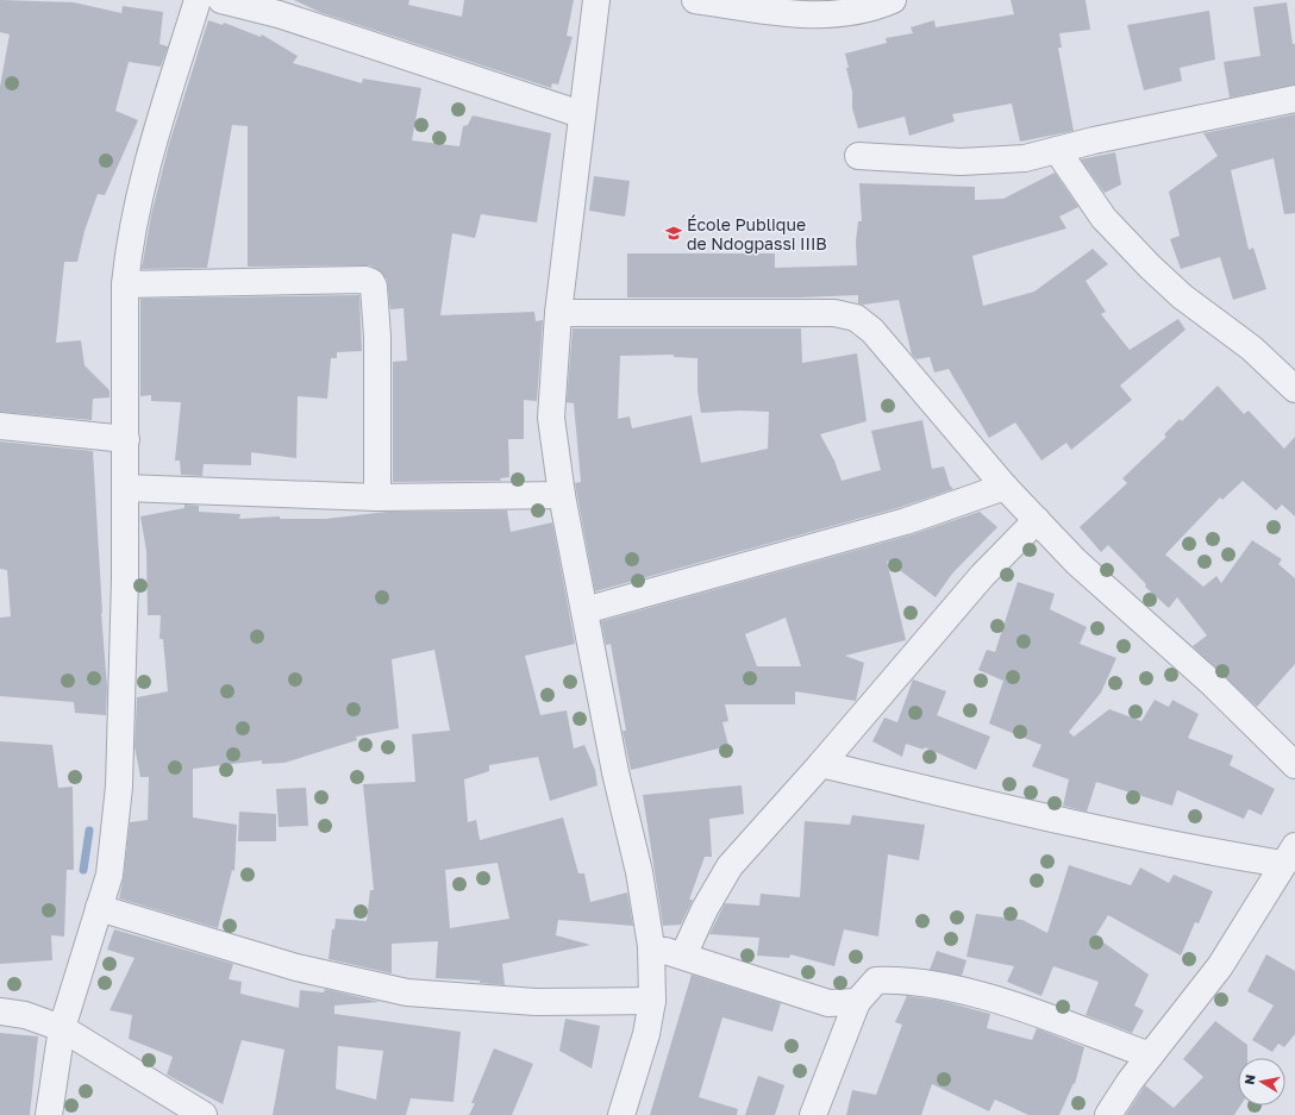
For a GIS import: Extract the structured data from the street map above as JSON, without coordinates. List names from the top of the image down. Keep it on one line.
{"places":{"school or university":["École Publique de Ndogpassi IIIB"]},"north":"left"}
